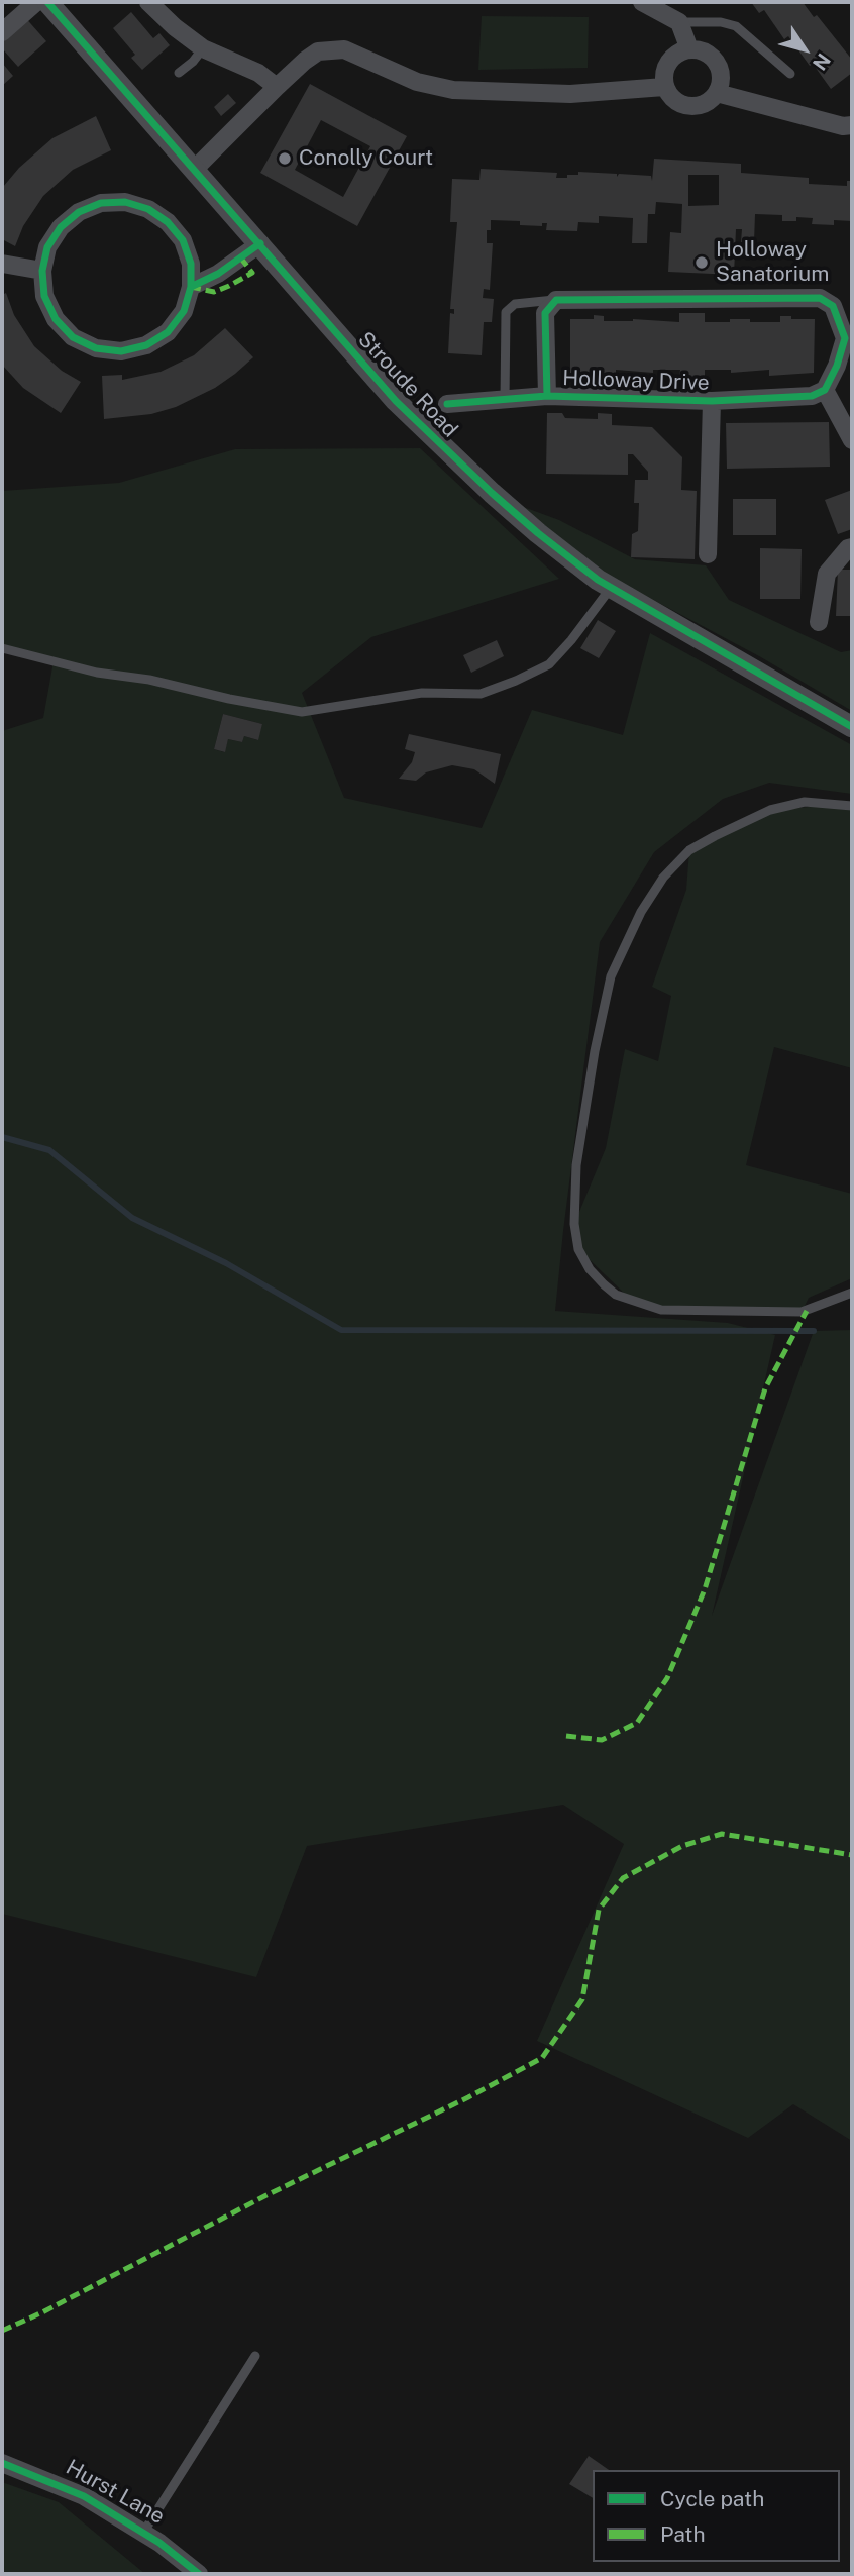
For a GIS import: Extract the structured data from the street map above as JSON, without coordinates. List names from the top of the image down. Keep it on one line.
{"streets":{"street":["Holloway Drive","Stroude Road","Hurst Lane"]},"places":["Conolly Court","Holloway Sanatorium"],"legend":["Cycle path","Path"],"north":"bottom right"}
